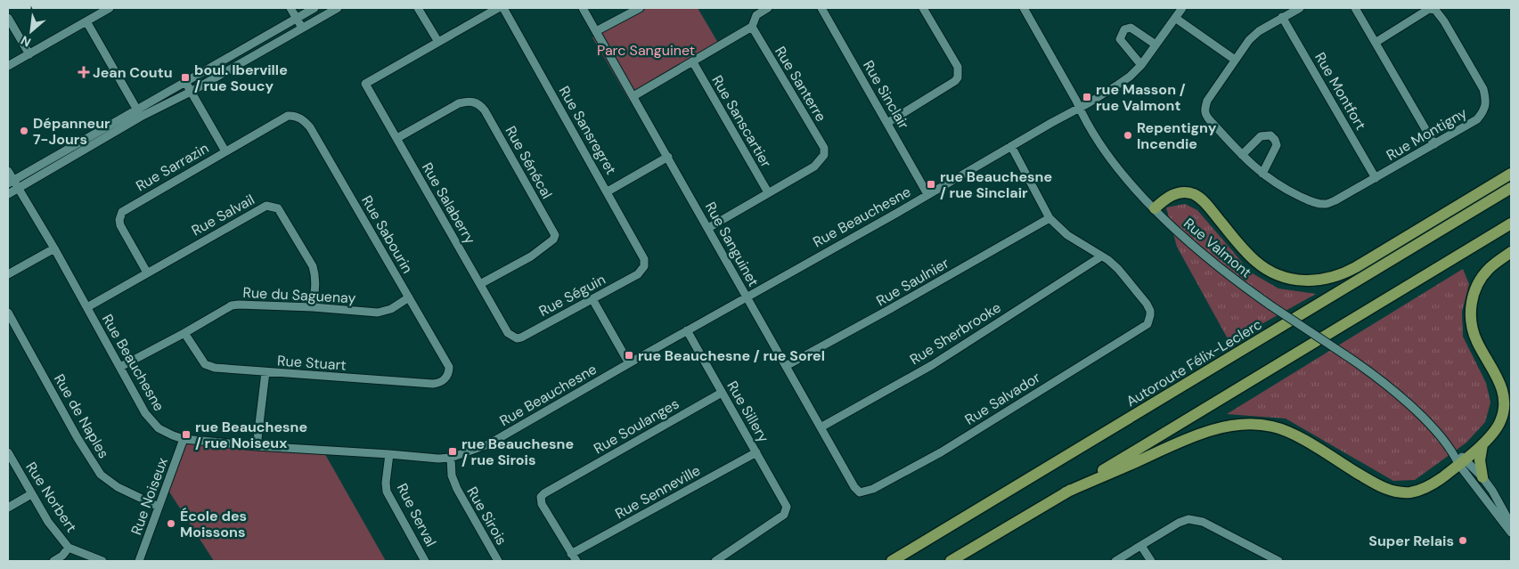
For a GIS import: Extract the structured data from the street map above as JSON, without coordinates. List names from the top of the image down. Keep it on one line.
{"streets":{"highway":["Autoroute Félix-Leclerc"],"street":["Rue Santerre","Rue Montfort","Rue Sinclair","Rue Sanscartier","Rue Sansregret","Rue Montigny","Rue Sénécal","Rue Sarrazin","Rue Salaberry","Rue Salvail","Rue Beauchesne","Rue Sabourin","Rue Sanguinet","Rue Valmont","Rue Saulnier","Rue du Saguenay","Rue Séguin","Rue Sherbrooke","Rue Stuart","Rue Salvador","Rue Sillery","Rue de Naples","Rue Soulanges","Rue Senneville","Rue Noiseux","Rue Norbert","Rue Serval","Rue Sirois"]},"crossings":[["Rue Santerre","Rue Sanscartier"],["Rue Montfort","Rue Montigny"],["Rue Sinclair","Rue Beauchesne"],["Rue Sansregret","Rue Séguin"],["Rue Sénécal","Rue Salaberry"],["Rue Sarrazin","Rue Salvail"],["Rue Sarrazin","Rue Sabourin"],["Rue Salaberry","Rue Séguin"],["Rue Salvail","Rue Beauchesne"],["Rue Salvail","Rue du Saguenay"],["Rue Beauchesne","Rue Sanguinet"],["Rue Beauchesne","Rue Valmont"],["Rue Beauchesne","Rue du Saguenay"],["Rue Beauchesne","Rue Sillery"],["Rue Beauchesne","Rue Noiseux"],["Rue Beauchesne","Rue Serval"],["Rue Beauchesne","Rue Sirois"],["Rue Sabourin","Rue du Saguenay"],["Rue Sabourin","Rue Stuart"],["Rue Sanguinet","Rue Saulnier"],["Rue Sanguinet","Rue Sherbrooke"],["Rue Sanguinet","Rue Salvador"],["Rue du Saguenay","Rue Stuart"],["Rue Sherbrooke","Rue Salvador"],["Rue Sillery","Rue Soulanges"],["Rue Sillery","Rue Senneville"],["Rue de Naples","Rue Noiseux"],["Rue Soulanges","Rue Senneville"]],"parks":["Parc Sanguinet"],"places":{"health":["Jean Coutu"],"transit":["boul. Iberville / rue Soucy","rue Masson / rue Valmont","rue Beauchesne / rue Sinclair","rue Beauchesne / rue Sorel","rue Beauchesne / rue Noiseux","rue Beauchesne / rue Sirois"],"other":["Dépanneur 7-Jours","Repentigny Incendie","École des Moissons","Super Relais"]},"north":"bottom left"}
